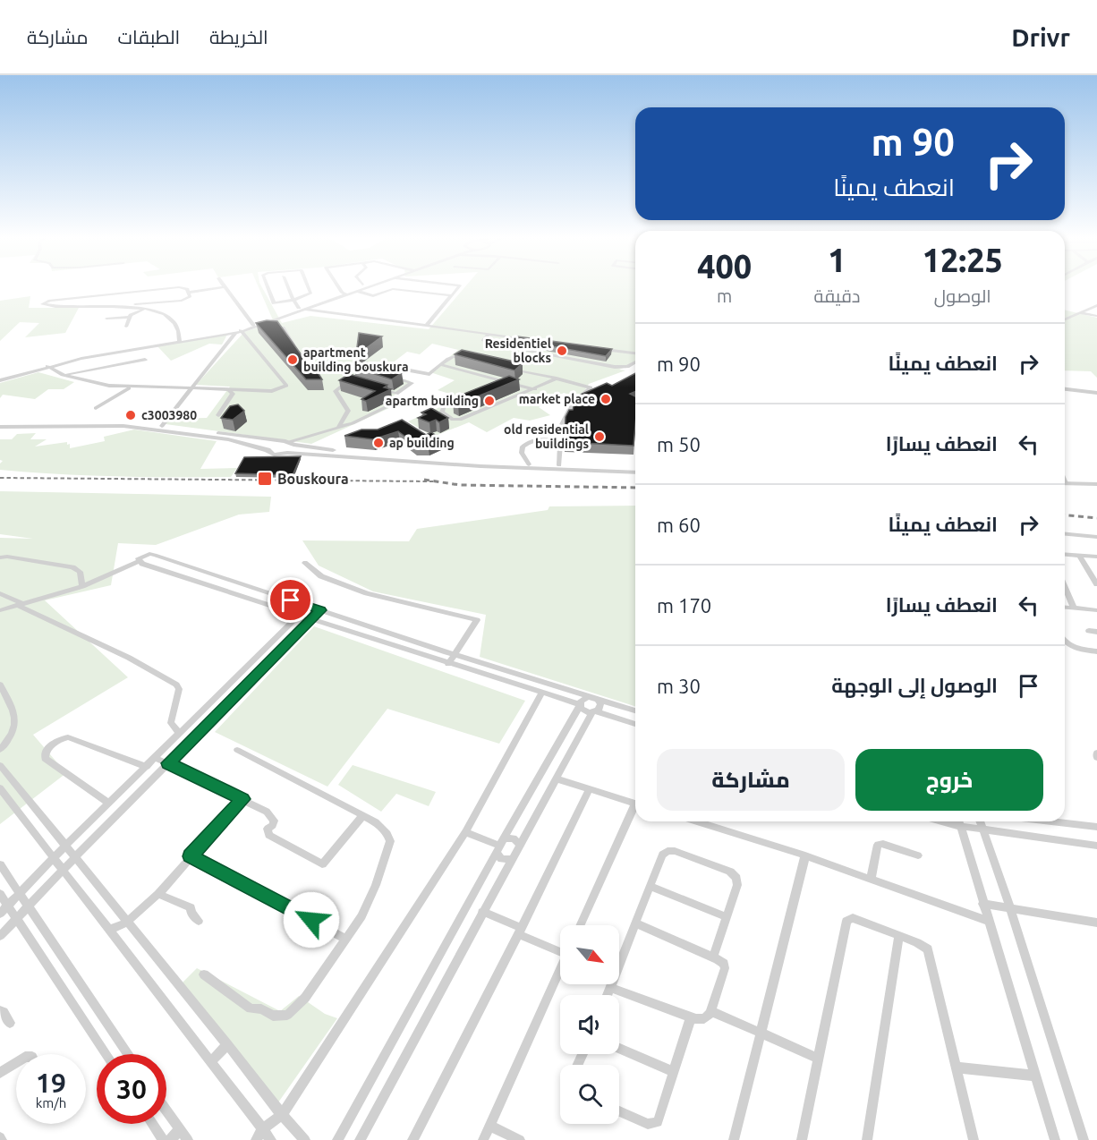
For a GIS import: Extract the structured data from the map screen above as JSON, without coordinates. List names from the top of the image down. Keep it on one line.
{"places":{"other":["Residentiel blocks","apartment building bouskura","market place","apartm building","c3003980","old residential buildings","ap building"],"transit":["Bouskoura"]},"north":"bottom right","page":{"header":"Drivr","nav":["الخريطة","الطبقات","مشاركة"],"turn":["90 m","انعطف يمينًا"],"eta":["12:25","الوصول","1","دقيقة","400","m"],"list":[{"name":"انعطف يمينًا","value":"90 m"},{"name":"انعطف يسارًا","value":"50 m"},{"name":"انعطف يمينًا","value":"60 m"},{"name":"انعطف يسارًا","value":"170 m"},{"name":"الوصول إلى الوجهة","value":"30 m"}],"buttons":["خروج","مشاركة"],"speed":"19 km/h","limit":"30"}}
